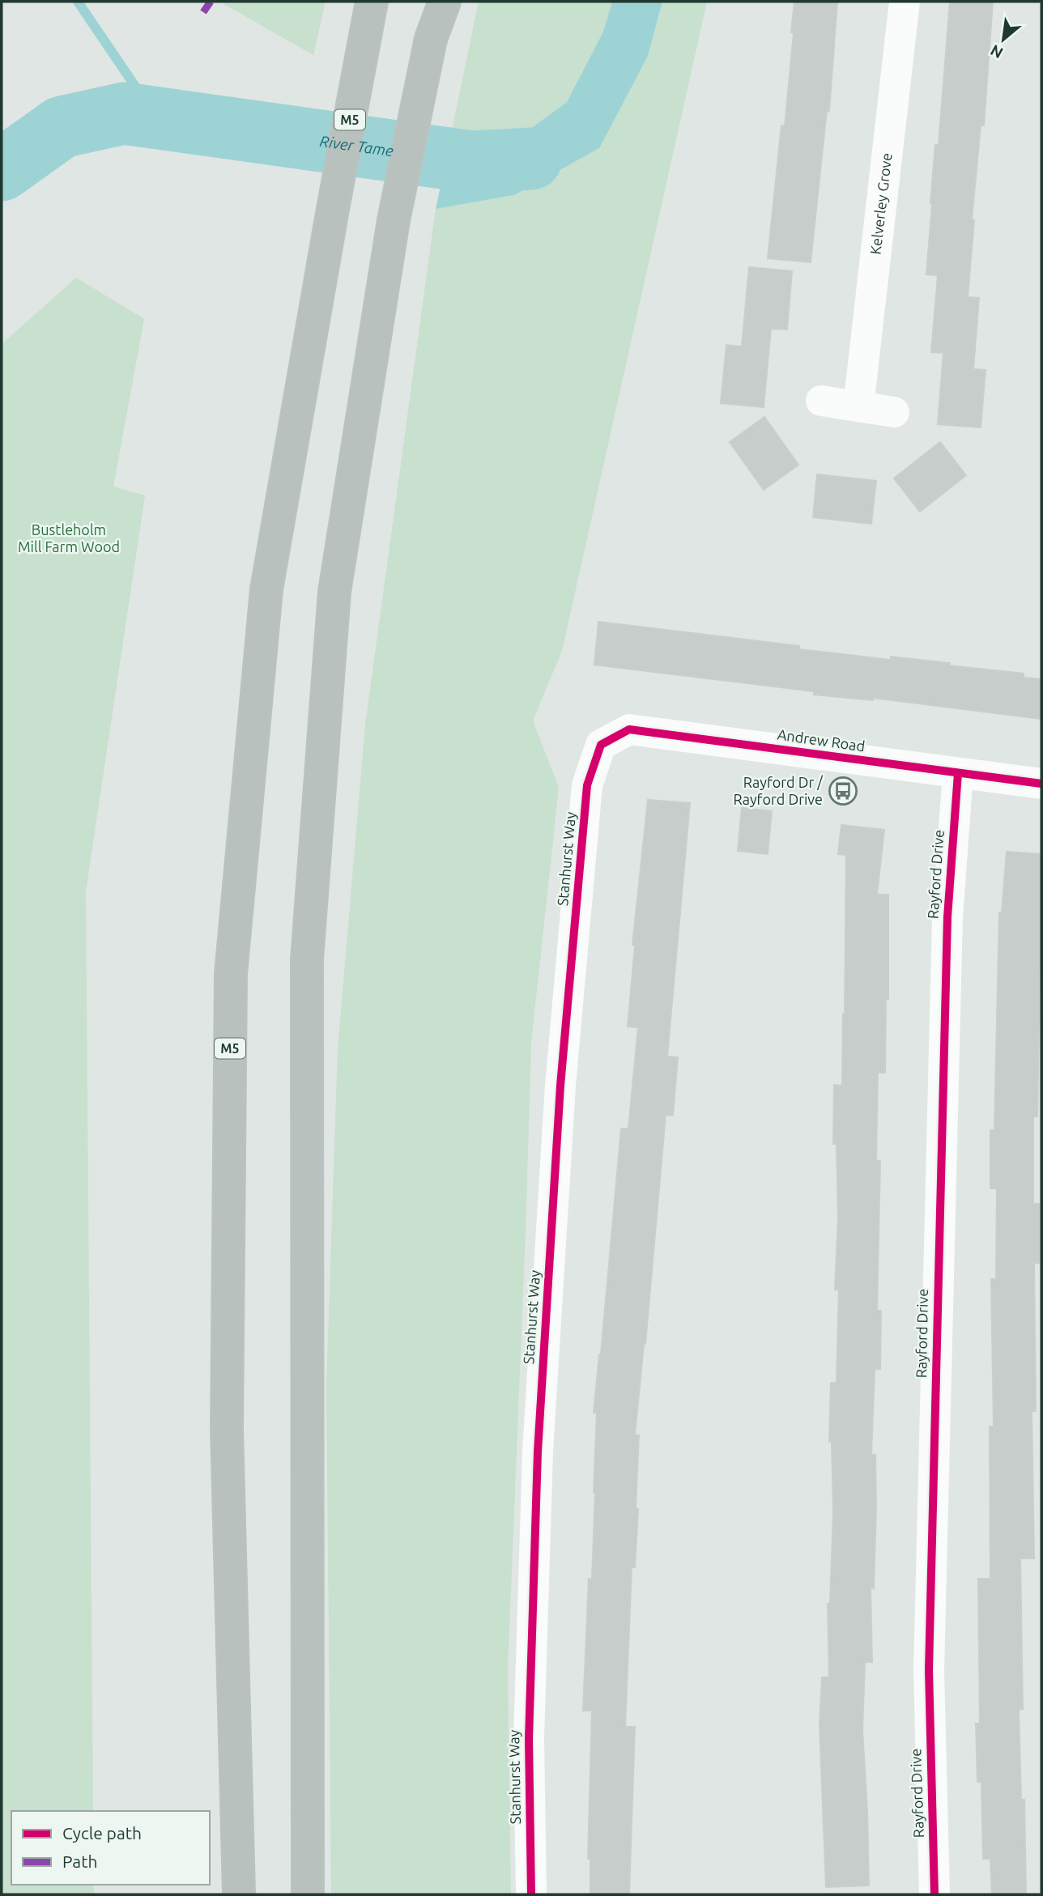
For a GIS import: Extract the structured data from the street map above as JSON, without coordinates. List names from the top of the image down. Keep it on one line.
{"streets":{"highway":["M5"],"street":["Kelverley Grove","Andrew Road","Stanhurst Way","Rayford Drive"]},"crossings":[["Andrew Road","Stanhurst Way"],["Andrew Road","Rayford Drive"]],"water":["River Tame"],"parks":["Bustleholm Mill Farm Wood"],"places":{"bus stop":["Rayford Dr / Rayford Drive"]},"legend":["Cycle path","Path"],"north":"bottom left"}
